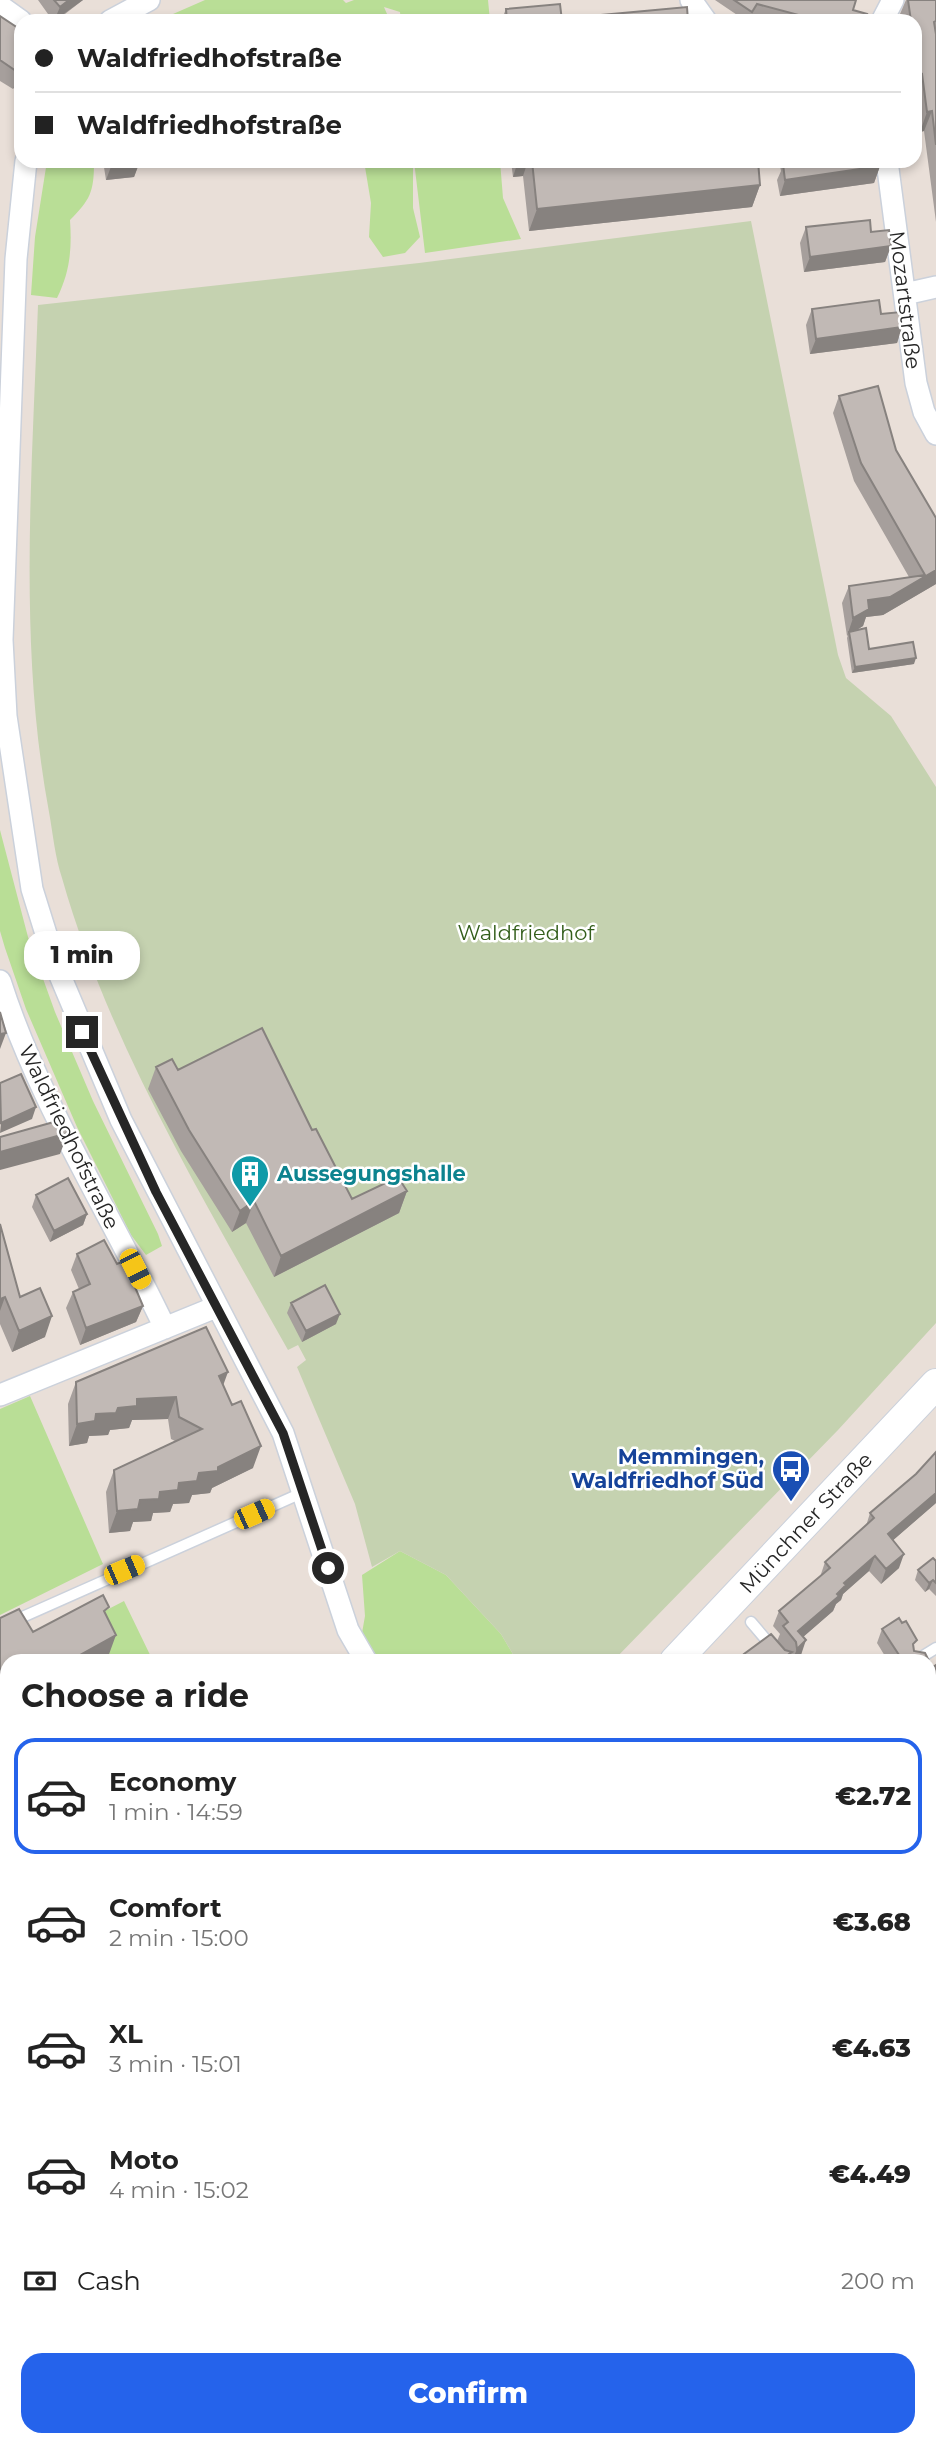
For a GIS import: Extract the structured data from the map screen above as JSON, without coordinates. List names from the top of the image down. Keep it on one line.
{"streets":{"street":["Mozartstraße","Waldfriedhofstraße","Münchner Straße"]},"parks":["Waldfriedhof"],"places":{"building":["Aussegungshalle"],"bus stop":["Memmingen, Waldfriedhof Süd"]},"page":{"banner":["Waldfriedhofstraße","Waldfriedhofstraße"],"bubble":"1 min","heading":"Choose a ride","list":[{"name":"Economy","note":"1 min · 14:59","value":"€2.72"},{"name":"Comfort","note":"2 min · 15:00","value":"€3.68"},{"name":"XL","note":"3 min · 15:01","value":"€4.63"},{"name":"Moto","note":"4 min · 15:02","value":"€4.49"}],"pay":["Cash","200 m"],"buttons":"Confirm"}}
